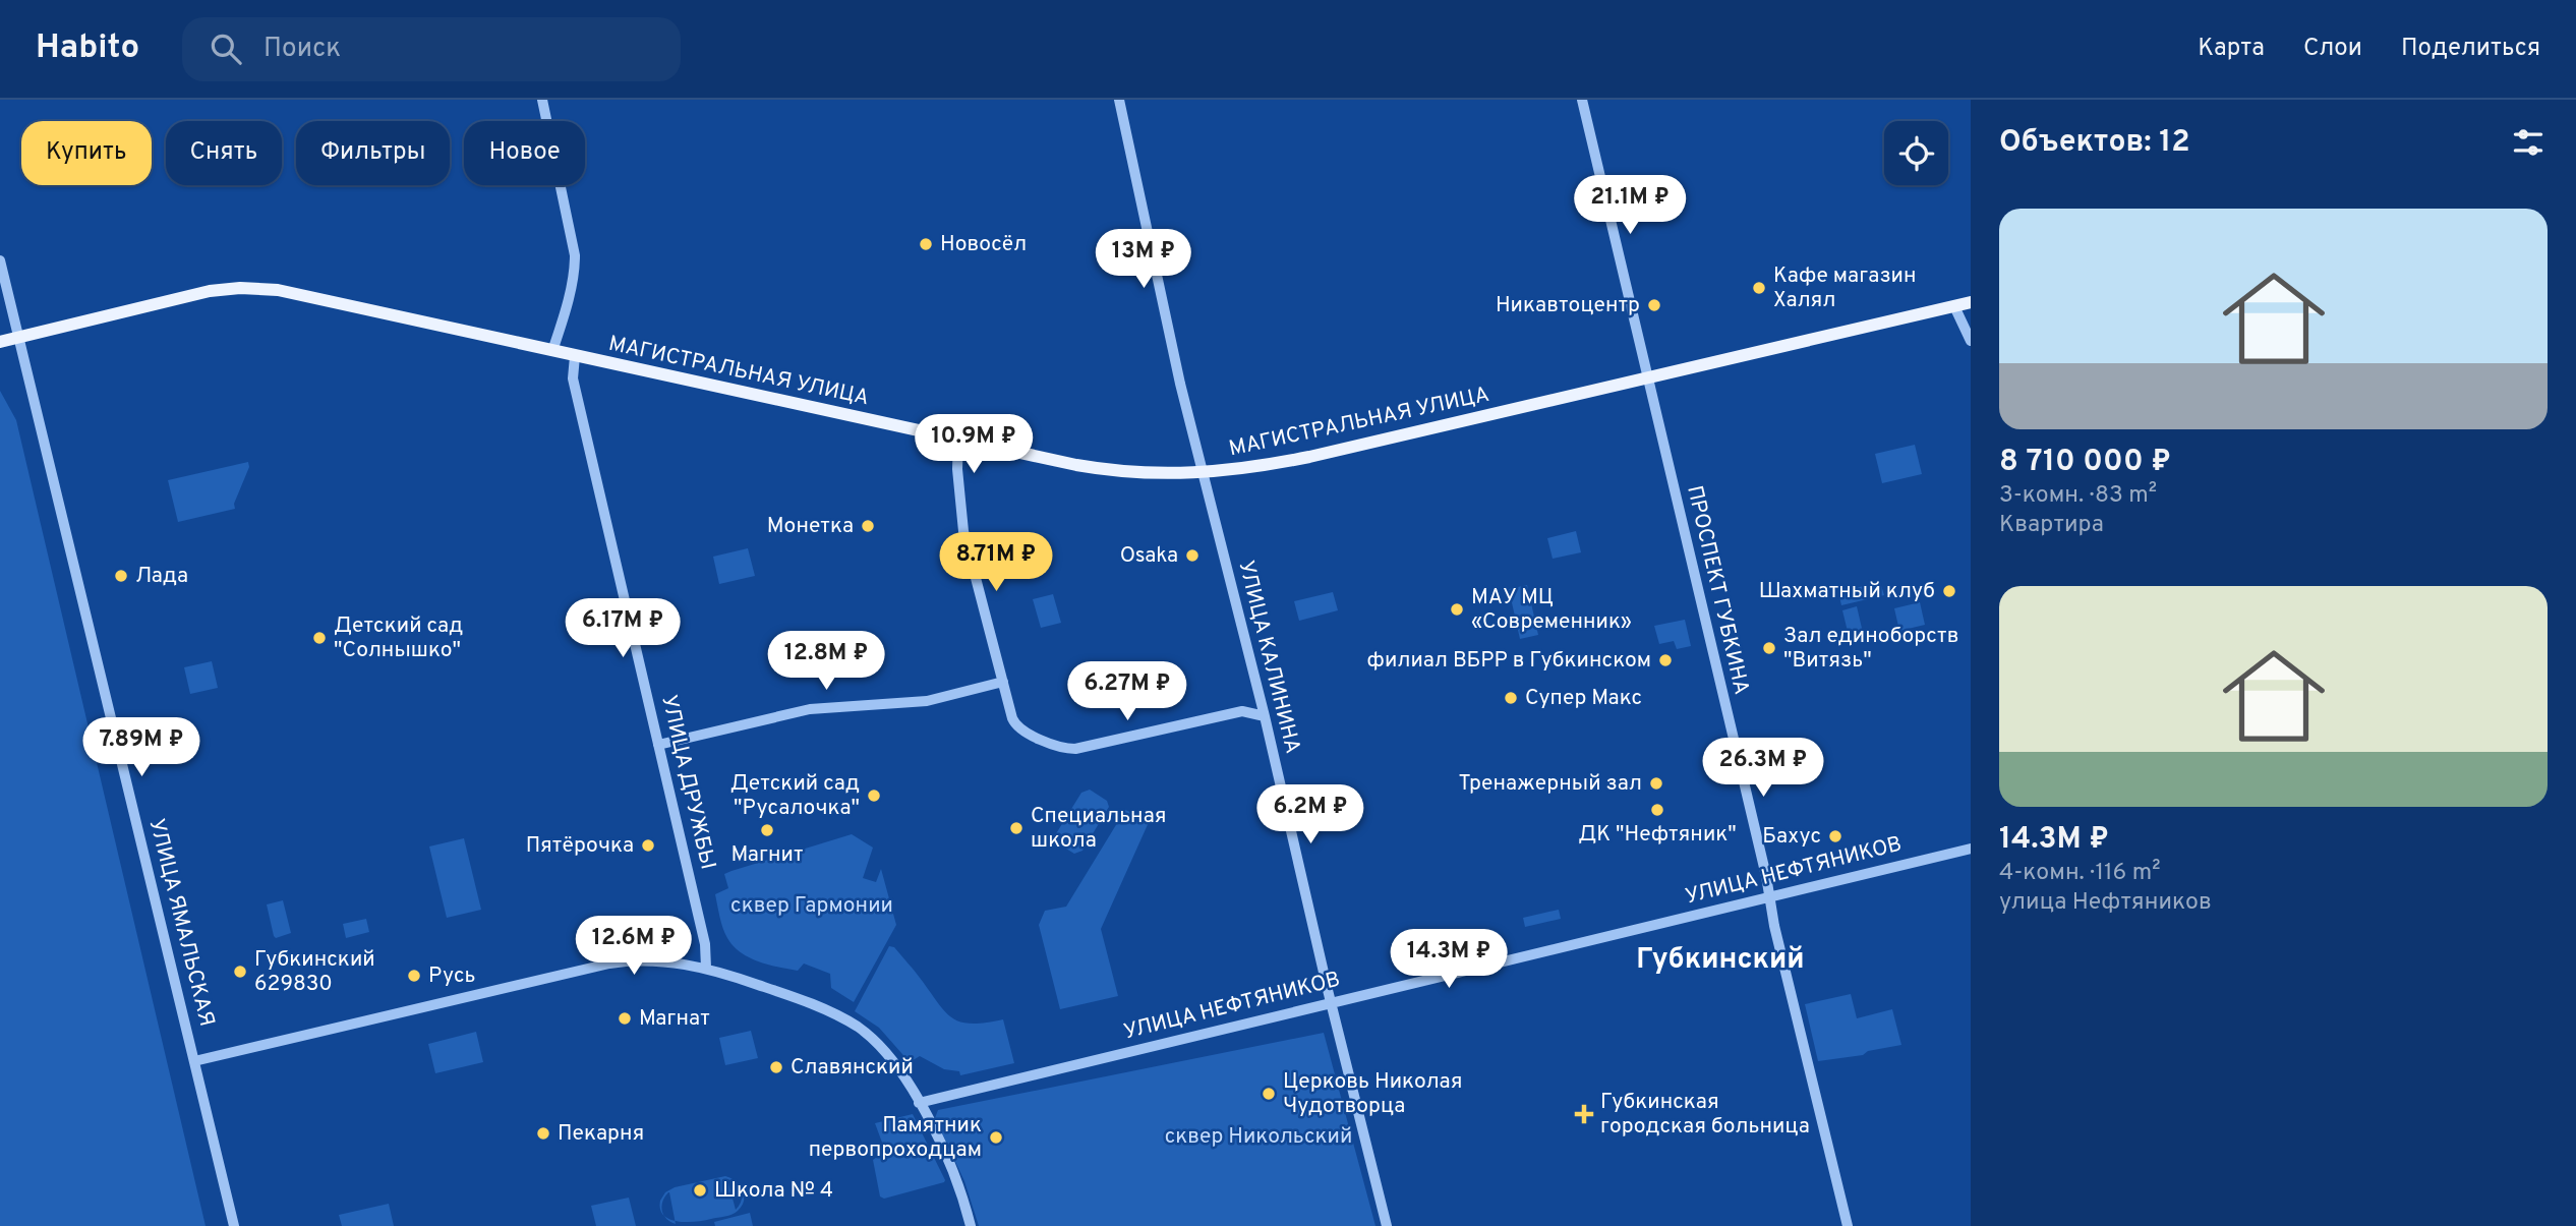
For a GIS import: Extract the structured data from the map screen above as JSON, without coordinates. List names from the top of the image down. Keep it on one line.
{"streets":{"main road":["МАГИСТРАЛЬНАЯ УЛИЦА"],"street":["ПРОСПЕКТ ГУБКИНА","УЛИЦА КАЛИНИНА","УЛИЦА ДРУЖБЫ","УЛИЦА НЕФТЯНИКОВ","УЛИЦА ЯМАЛЬСКАЯ"]},"crossings":[["МАГИСТРАЛЬНАЯ УЛИЦА","ПРОСПЕКТ ГУБКИНА"],["МАГИСТРАЛЬНАЯ УЛИЦА","УЛИЦА КАЛИНИНА"],["МАГИСТРАЛЬНАЯ УЛИЦА","УЛИЦА ДРУЖБЫ"],["МАГИСТРАЛЬНАЯ УЛИЦА","УЛИЦА ЯМАЛЬСКАЯ"],["ПРОСПЕКТ ГУБКИНА","УЛИЦА НЕФТЯНИКОВ"],["УЛИЦА КАЛИНИНА","УЛИЦА НЕФТЯНИКОВ"]],"districts":["Губкинский"],"parks":["сквер Гармонии","сквер Никольский"],"places":{"other":["Новосёл","Кафе магазин Халял","Никавтоцентр","Монетка","Osaka","Лада","Шахматный клуб","МАУ МЦ «Современник»","Детский сад \"Солнышко\"","Зал единоборств \"Витязь\"","филиал ВБРР в Губкинском","Супер Макс","Тренажерный зал","Детский сад \"Русалочка\"","ДК \"Нефтяник\"","Специальная школа","Магнит","Бахус","Пятёрочка","Губкинский 629830","Русь","Магнат","Славянский","Церковь Николая Чудотворца","Пекарня","Памятник первопроходцам","Школа № 4"],"health":["Губкинская городская больница"]},"page":{"header":"Habito","search":"Поиск","nav":["Карта","Слои","Поделиться"],"heading":"Объектов: 12","chip":["Купить","Снять","Фильтры","Новое"],"price":["21.1M ₽","13M ₽","10.9M ₽","8.71M ₽","6.17M ₽","12.8M ₽","6.27M ₽","7.89M ₽","26.3M ₽","6.2M ₽","12.6M ₽","14.3M ₽"],"list":[{"name":"8 710 000 ₽","note":"3-комн. · 83 m² · Квартира"},{"name":"14.3M ₽","note":"4-комн. · 116 m² · улица Нефтяников"}]}}
